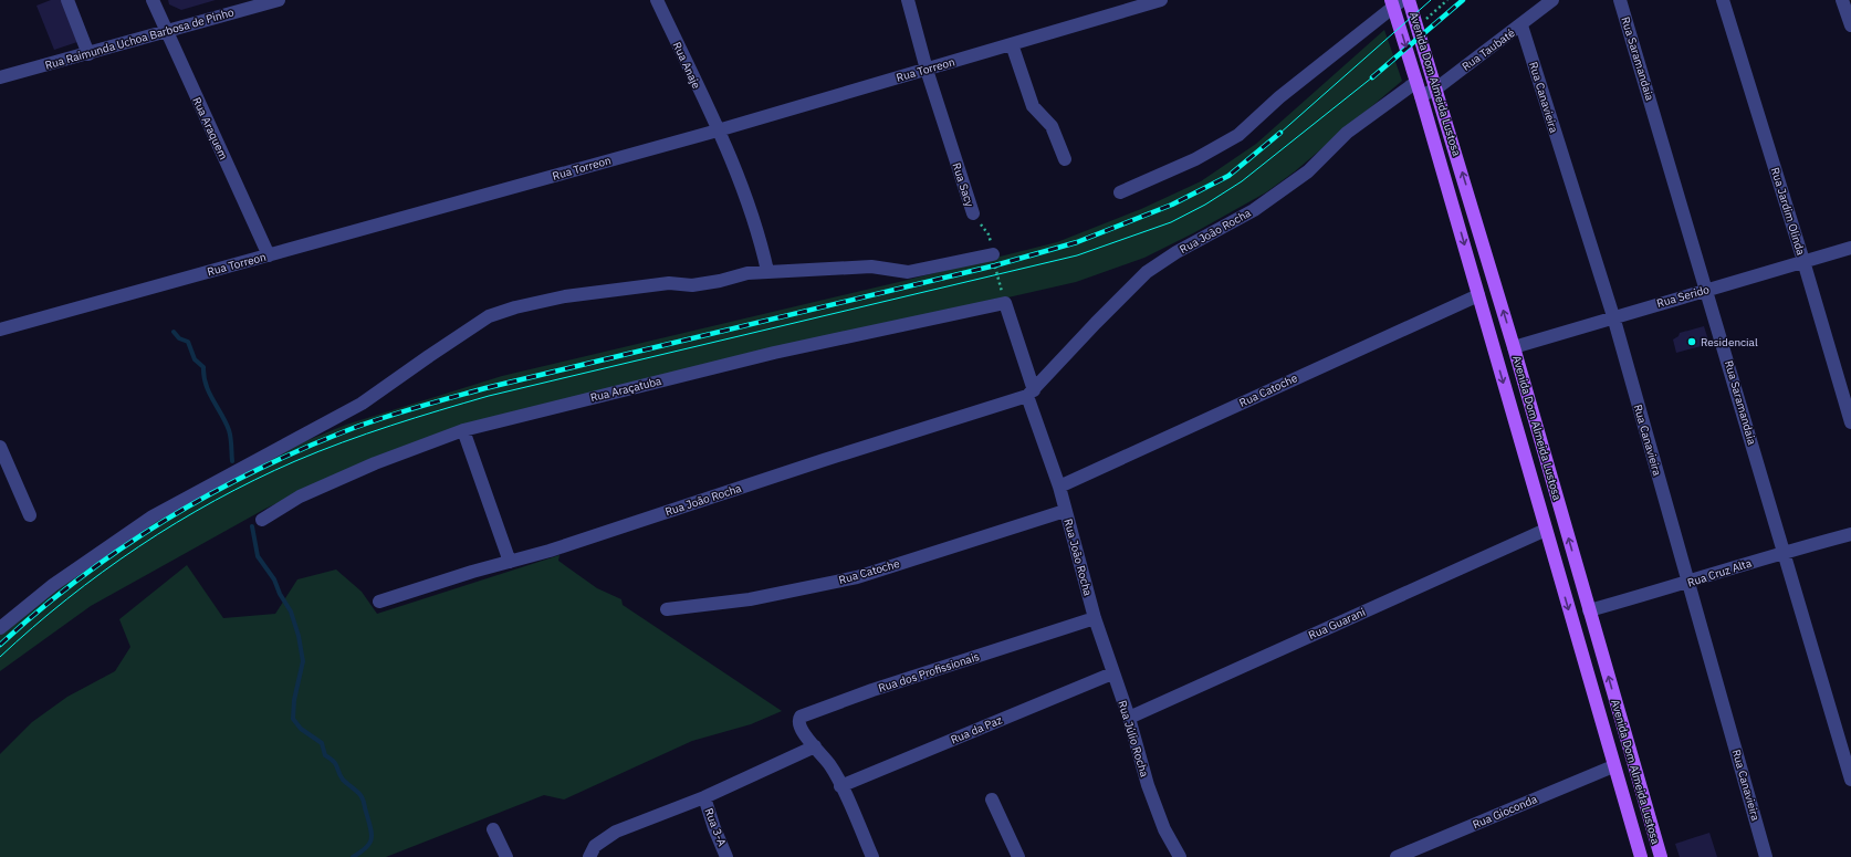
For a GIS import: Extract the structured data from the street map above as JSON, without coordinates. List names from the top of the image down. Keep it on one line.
{"streets":{"main road":["Avenida Dom Almeida Lustosa"],"street":["Rua Raimunda Uchoa Barbosa de Pinho","Rua Taubaté","Rua Saramandaia","Rua Anaje","Rua Torreon","Rua Canavieira","Rua Araquem","Rua Sacy","Rua Jardim Olinda","Rua João Rocha","Rua Serido","Rua Araçatuba","Rua Catoche","Rua Cruz Alta","Rua Guarani","Rua dos Profissionais","Rua da Paz","Rua Júlio Rocha","Rua Gioconda","Rua 3-A"]},"crossings":[["Rua Raimunda Uchoa Barbosa de Pinho","Rua Araquem"],["Rua Taubaté","Avenida Dom Almeida Lustosa"],["Rua Taubaté","Rua Canavieira"],["Rua Saramandaia","Rua Serido"],["Rua Saramandaia","Rua Cruz Alta"],["Rua Anaje","Rua Torreon"],["Rua Torreon","Rua Araquem"],["Rua Torreon","Rua Sacy"],["Avenida Dom Almeida Lustosa","Rua João Rocha"],["Avenida Dom Almeida Lustosa","Rua Serido"],["Avenida Dom Almeida Lustosa","Rua Catoche"],["Avenida Dom Almeida Lustosa","Rua Cruz Alta"],["Avenida Dom Almeida Lustosa","Rua Guarani"],["Avenida Dom Almeida Lustosa","Rua Gioconda"],["Rua Canavieira","Rua Serido"],["Rua Canavieira","Rua Cruz Alta"],["Rua Sacy","Rua Araçatuba"],["Rua Jardim Olinda","Rua Serido"],["Rua João Rocha","Rua Catoche"],["Rua João Rocha","Rua dos Profissionais"],["Rua João Rocha","Rua Júlio Rocha"],["Rua Guarani","Rua Júlio Rocha"],["Rua dos Profissionais","Rua da Paz"],["Rua dos Profissionais","Rua Júlio Rocha"],["Rua da Paz","Rua Júlio Rocha"]],"places":["Residencial"]}
